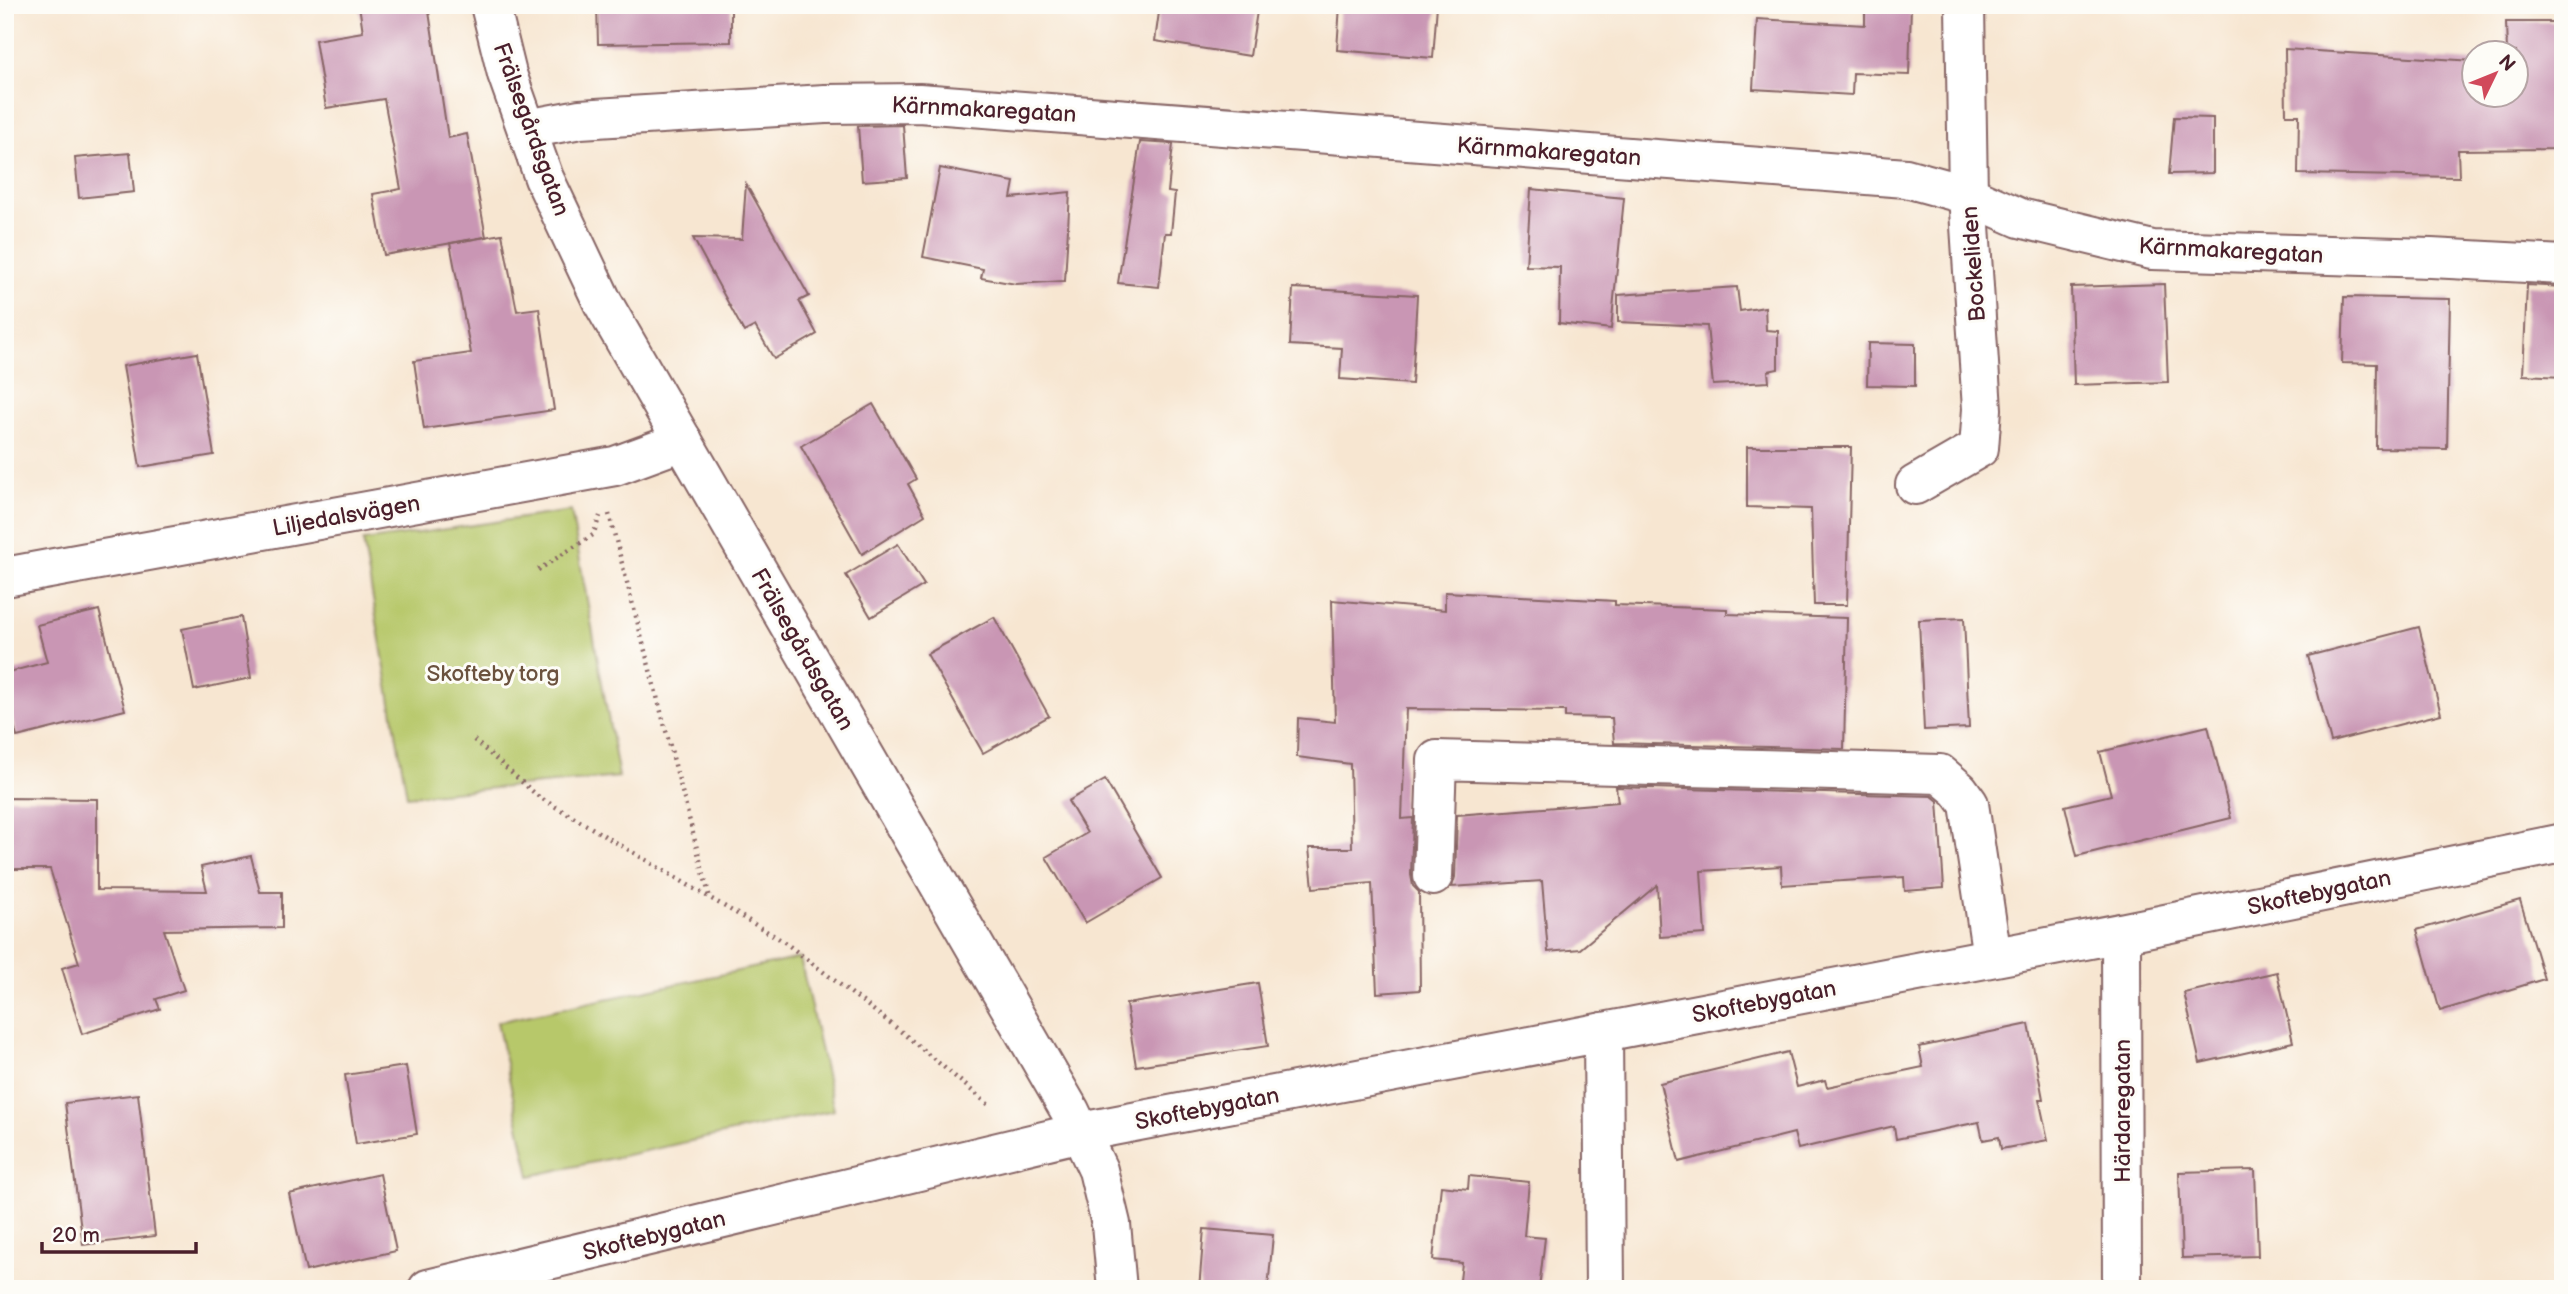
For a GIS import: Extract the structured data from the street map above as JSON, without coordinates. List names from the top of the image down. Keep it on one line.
{"streets":{"street":["Kärnmakaregatan","Frälsegårdsgatan","Bockeliden","Liljedalsvägen","Skoftebygatan","Härdaregatan"]},"crossings":[["Kärnmakaregatan","Frälsegårdsgatan"],["Kärnmakaregatan","Bockeliden"],["Frälsegårdsgatan","Liljedalsvägen"],["Frälsegårdsgatan","Skoftebygatan"],["Skoftebygatan","Härdaregatan"]],"parks":["Skofteby torg"],"scale_bar":"20 m","north":"top right"}
